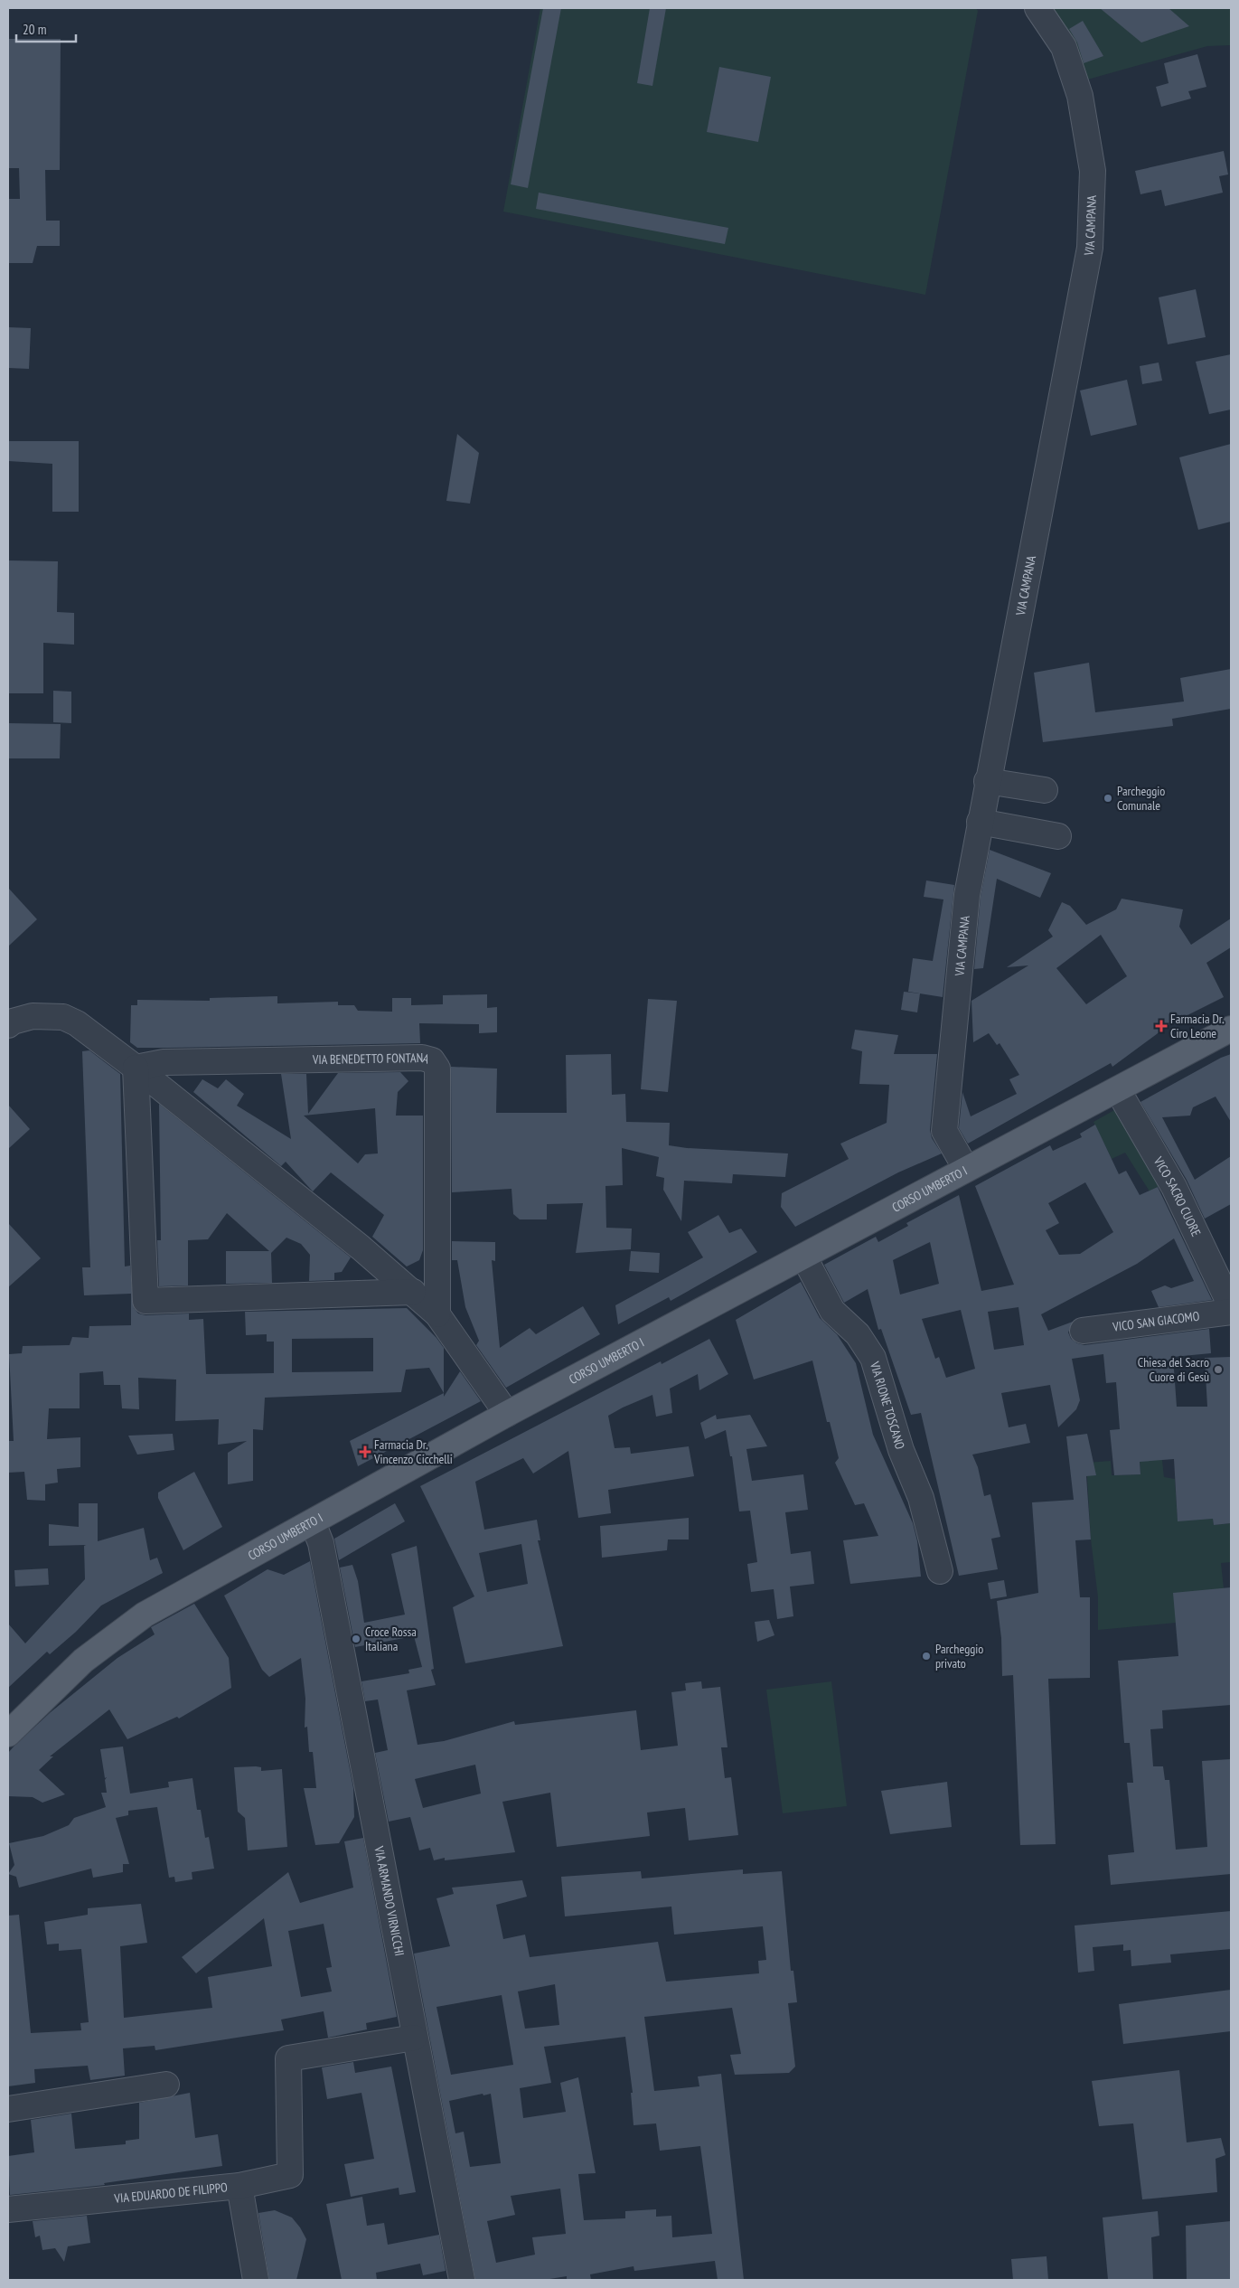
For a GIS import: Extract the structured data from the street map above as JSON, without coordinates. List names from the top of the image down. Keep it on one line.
{"streets":{"main road":["CORSO UMBERTO I"],"street":["VIA CAMPANA","VIA BENEDETTO FONTANA","VICO SACRO CUORE","VICO SAN GIACOMO","VIA RIONE TOSCANO","VIA ARMANDO VIRNICCHI","VIA EDUARDO DE FILIPPO"]},"crossings":[["VIA CAMPANA","CORSO UMBERTO I"],["CORSO UMBERTO I","VICO SACRO CUORE"],["CORSO UMBERTO I","VIA RIONE TOSCANO"],["CORSO UMBERTO I","VIA ARMANDO VIRNICCHI"]],"places":{"other":["Parcheggio Comunale","Chiesa del Sacro Cuore di Gesù","Croce Rossa Italiana","Parcheggio privato"],"health":["Farmacia Dr. Ciro Leone","Farmacia Dr. Vincenzo Cicchelli"]},"scale_bar":"20 m"}
